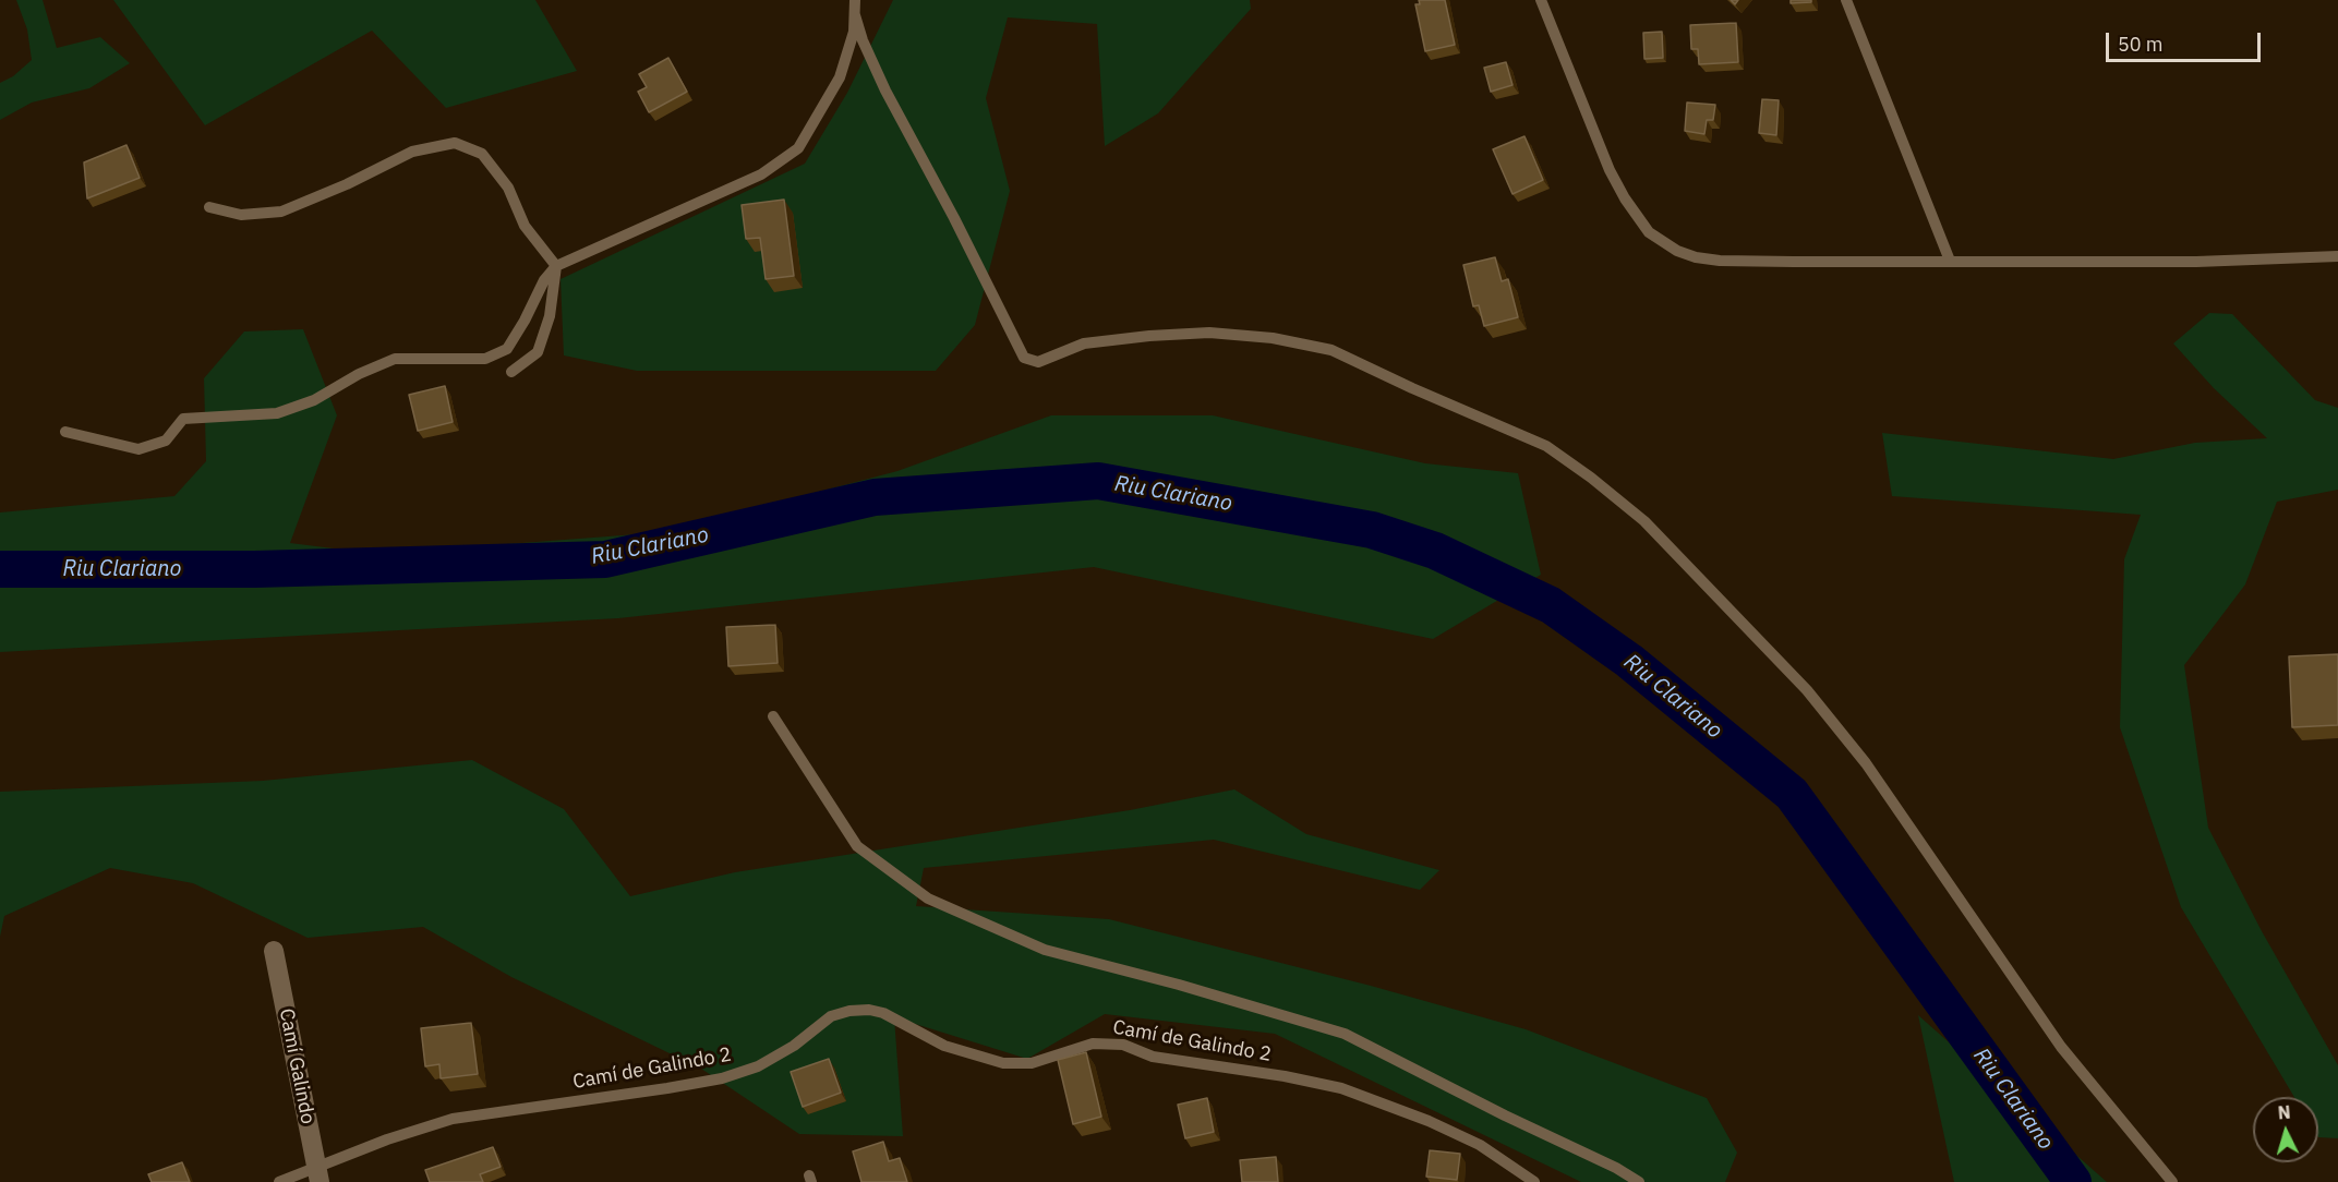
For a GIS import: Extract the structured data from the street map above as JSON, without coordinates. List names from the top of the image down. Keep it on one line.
{"streets":{"street":["Camí Galindo"],"lane":["Camí de Galindo 2"]},"crossings":[["Camí de Galindo 2","Camí Galindo"]],"water":["Riu Clariano"],"scale_bar":"50 m","north":"top"}
